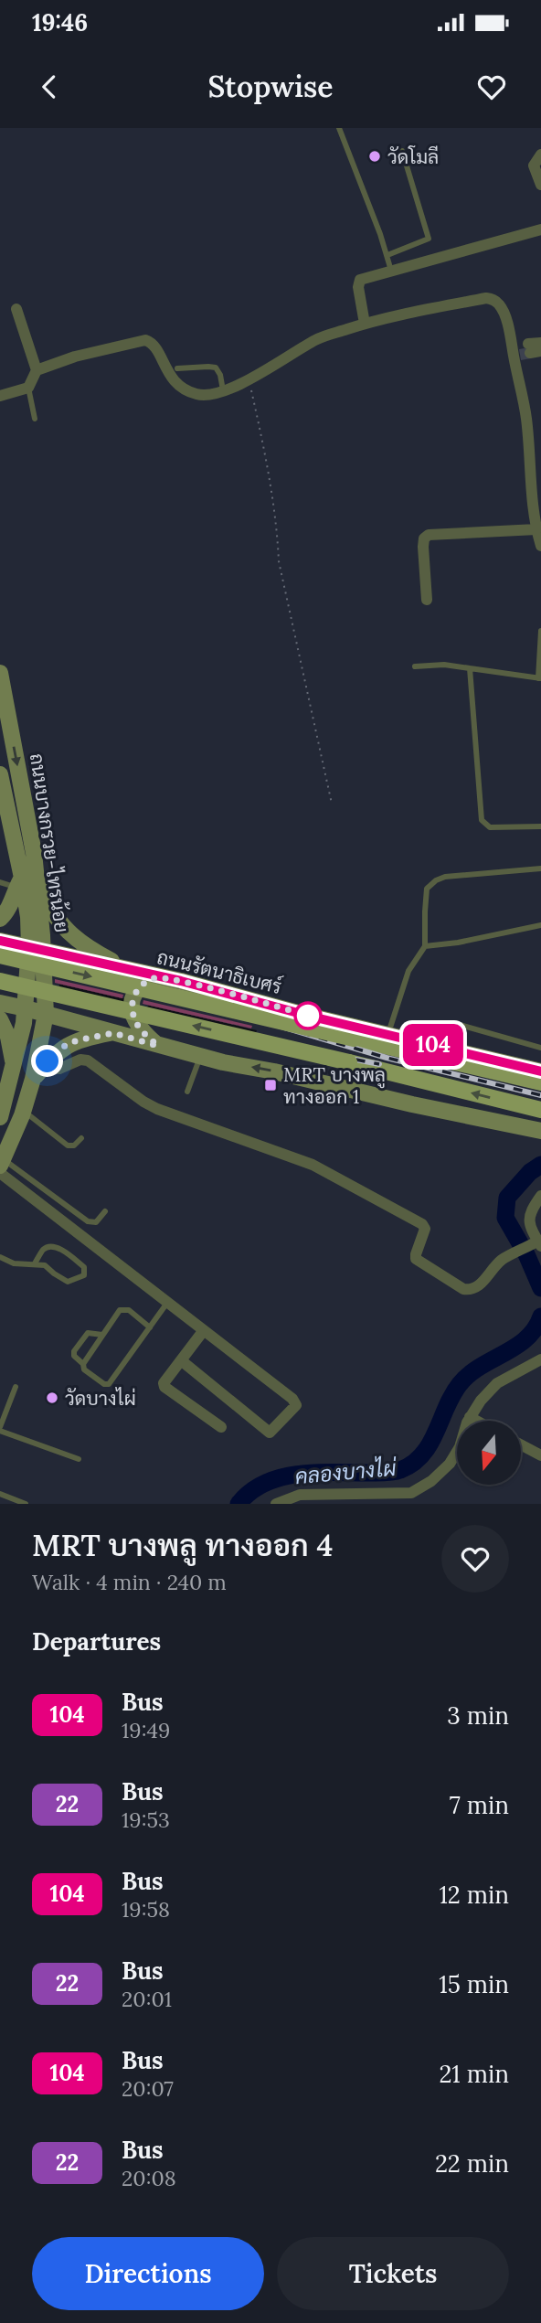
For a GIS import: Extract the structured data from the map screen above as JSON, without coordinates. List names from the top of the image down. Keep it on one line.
{"streets":{"main road":["ถนนบางกรวย-ไทรน้อย","ถนนรัตนาธิเบศร์"]},"crossings":[["ถนนบางกรวย-ไทรน้อย","ถนนรัตนาธิเบศร์"]],"water":["คลองบางไผ่"],"places":{"other":["วัดโมลี","วัดบางไผ่"],"transit":["MRT บางพลู ทางออก 1"]},"lines":["bus line 104"],"north":"bottom","page":{"status":"19:46","header":"Stopwise","on_map":"104","heading":[["MRT บางพลู ทางออก 4","Walk · 4 min · 240 m"],"Departures"],"list":[{"mark":"104","name":"Bus","note":"19:49","value":"3 min"},{"mark":"22","name":"Bus","note":"19:53","value":"7 min"},{"mark":"104","name":"Bus","note":"19:58","value":"12 min"},{"mark":"22","name":"Bus","note":"20:01","value":"15 min"},{"mark":"104","name":"Bus","note":"20:07","value":"21 min"},{"mark":"22","name":"Bus","note":"20:08","value":"22 min"}],"buttons":["Directions","Tickets"]}}
